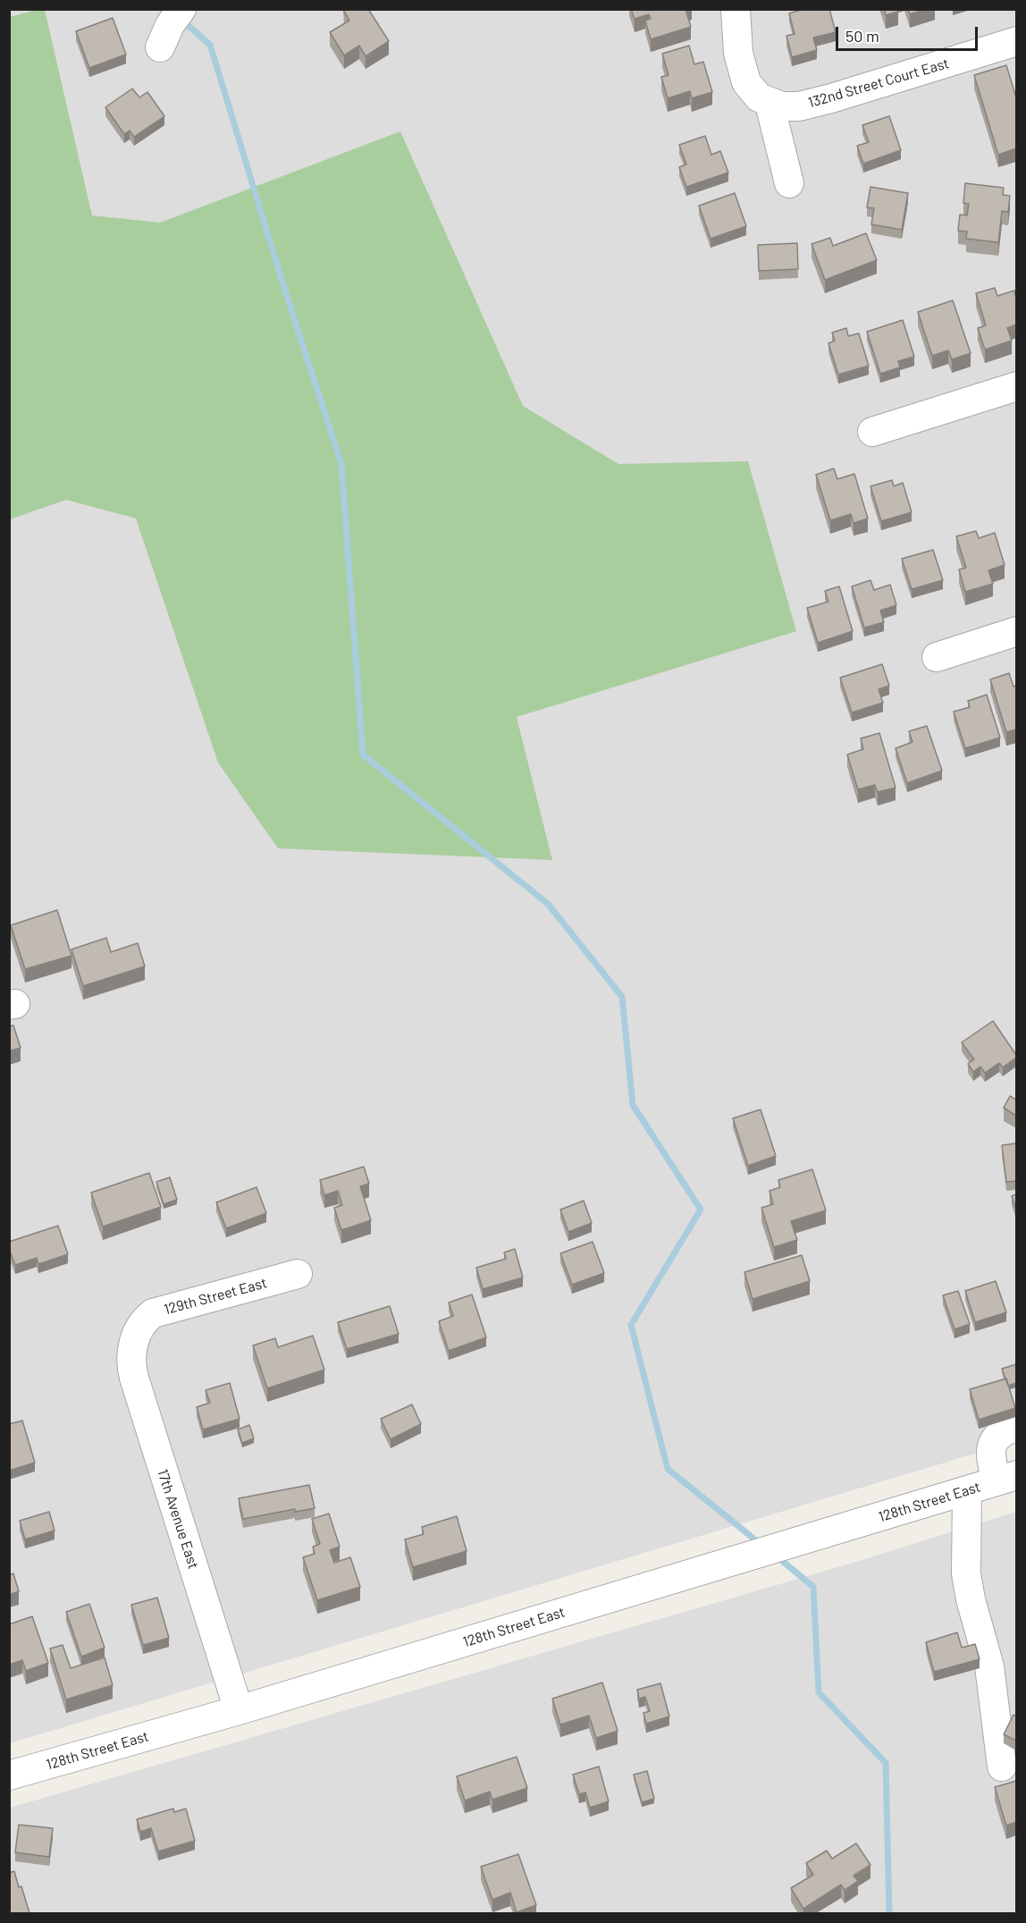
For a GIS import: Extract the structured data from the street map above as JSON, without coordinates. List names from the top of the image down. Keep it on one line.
{"streets":{"street":["132nd Street Court East","129th Street East","128th Street East","17th Avenue East"]},"crossings":[["129th Street East","17th Avenue East"],["128th Street East","17th Avenue East"]],"scale_bar":"50 m"}
